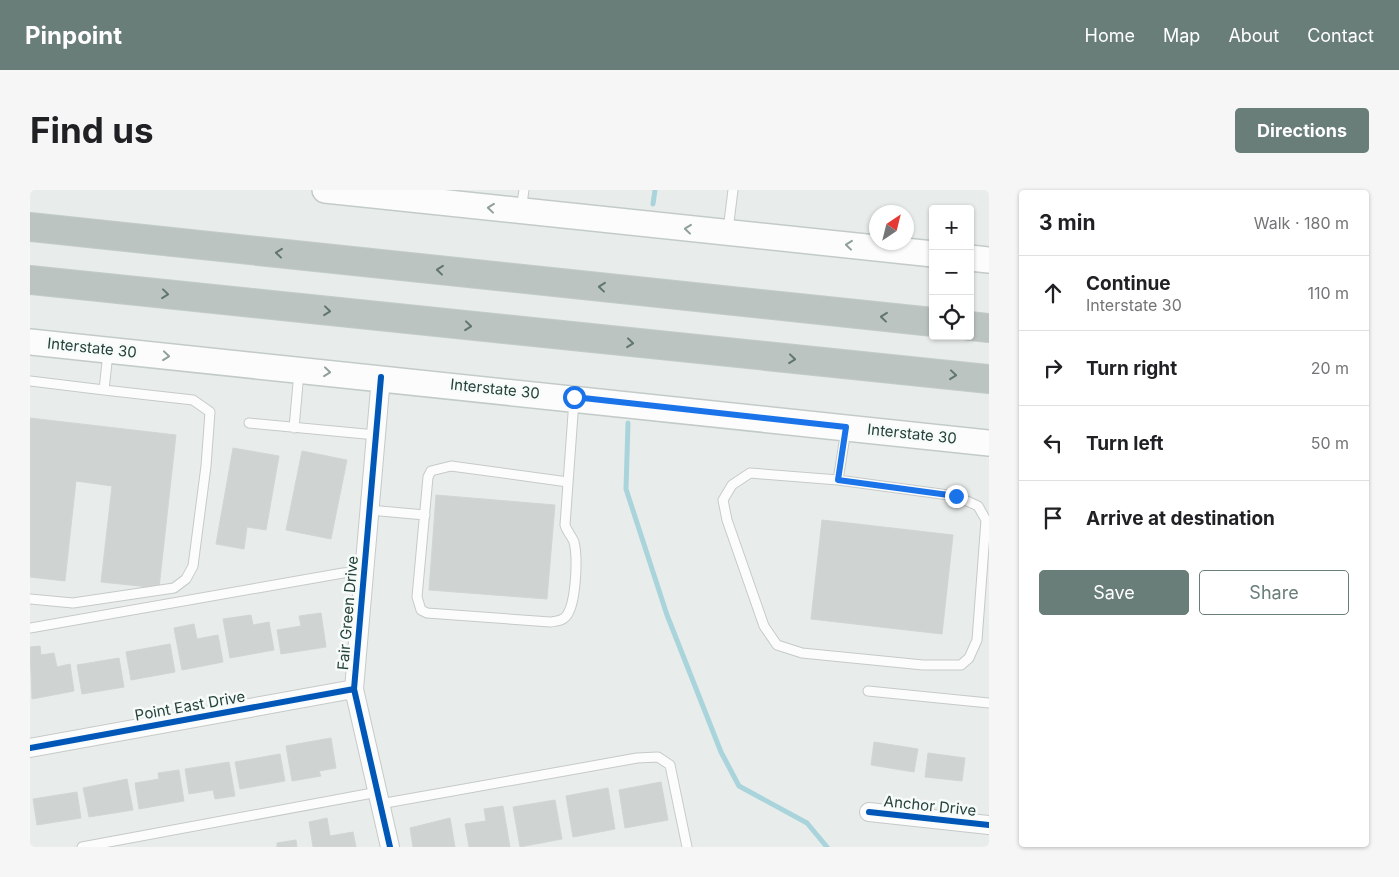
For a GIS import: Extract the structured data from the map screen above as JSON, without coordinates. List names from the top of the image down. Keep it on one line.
{"streets":{"main road":["Interstate 30"],"street":["Fair Green Drive","Point East Drive","Anchor Drive"]},"crossings":[["Interstate 30","Fair Green Drive"],["Fair Green Drive","Point East Drive"]],"north":"top right","page":{"header":"Pinpoint","nav":["Home","Map","About","Contact"],"buttons":["Directions",["Save","Share"]],"title":"Find us","heading":["3 min","Walk · 180 m"],"map_buttons":["+","−"],"list":[["Continue","Interstate 30","110 m"],["Turn right","20 m"],["Turn left","50 m"],"Arrive at destination"]}}
